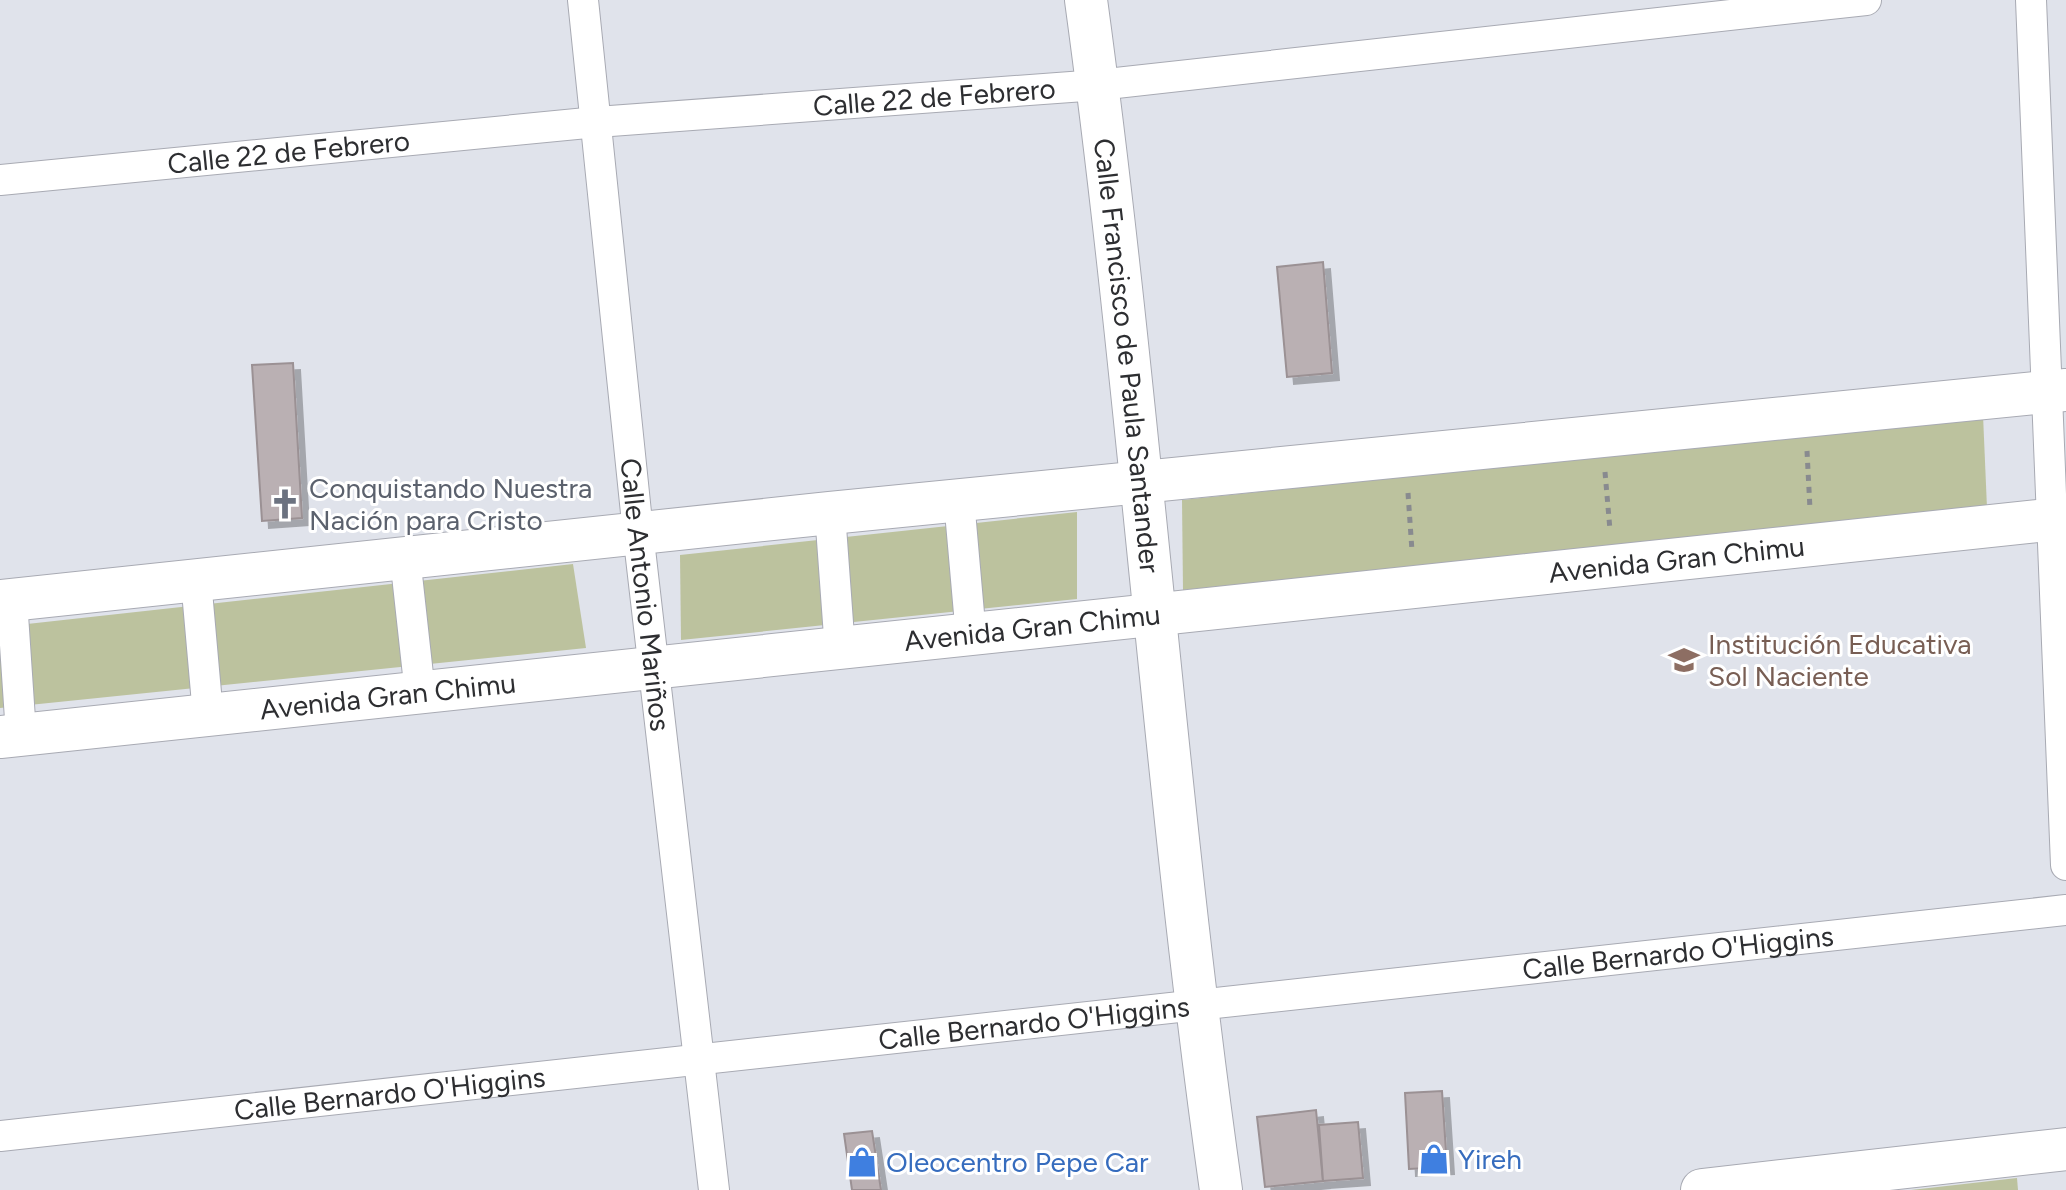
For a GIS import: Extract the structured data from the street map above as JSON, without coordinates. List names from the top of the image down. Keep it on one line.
{"streets":{"street":["Calle 22 de Febrero","Calle Francisco de Paula Santander","Avenida Gran Chimu","Calle Antonio Mariños","Calle Bernardo O'Higgins"]},"crossings":[["Calle 22 de Febrero","Calle Francisco de Paula Santander"],["Calle 22 de Febrero","Calle Antonio Mariños"],["Calle Francisco de Paula Santander","Avenida Gran Chimu"],["Calle Francisco de Paula Santander","Calle Bernardo O'Higgins"],["Avenida Gran Chimu","Calle Antonio Mariños"],["Calle Antonio Mariños","Calle Bernardo O'Higgins"]],"places":{"church":["Conquistando Nuestra Nación para Cristo"],"school or university":["Institución Educativa Sol Naciente"],"shop":["Yireh","Oleocentro Pepe Car"]}}
